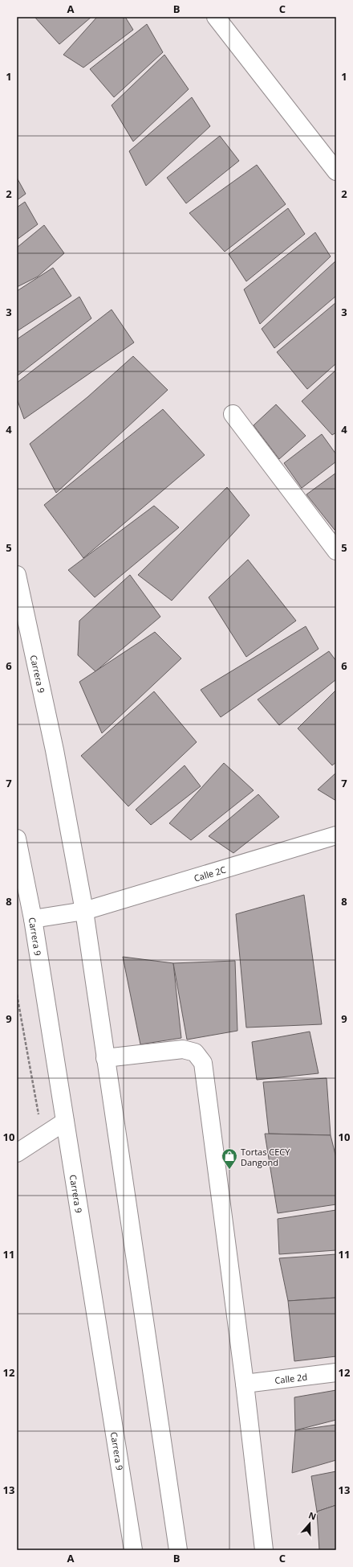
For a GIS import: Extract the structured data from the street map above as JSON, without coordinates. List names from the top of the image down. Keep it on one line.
{"streets":{"main road":["Carrera 9","Calle 2C","Calle 2d"]},"crossings":[["Carrera 9","Calle 2C"]],"places":{"shop":["Tortas CECY Dangond"]},"north":"top","grid":{"columns":["A","B","C"],"rows":["1","2","3","4","5","6","7","8","9","10","11","12","13"]}}
